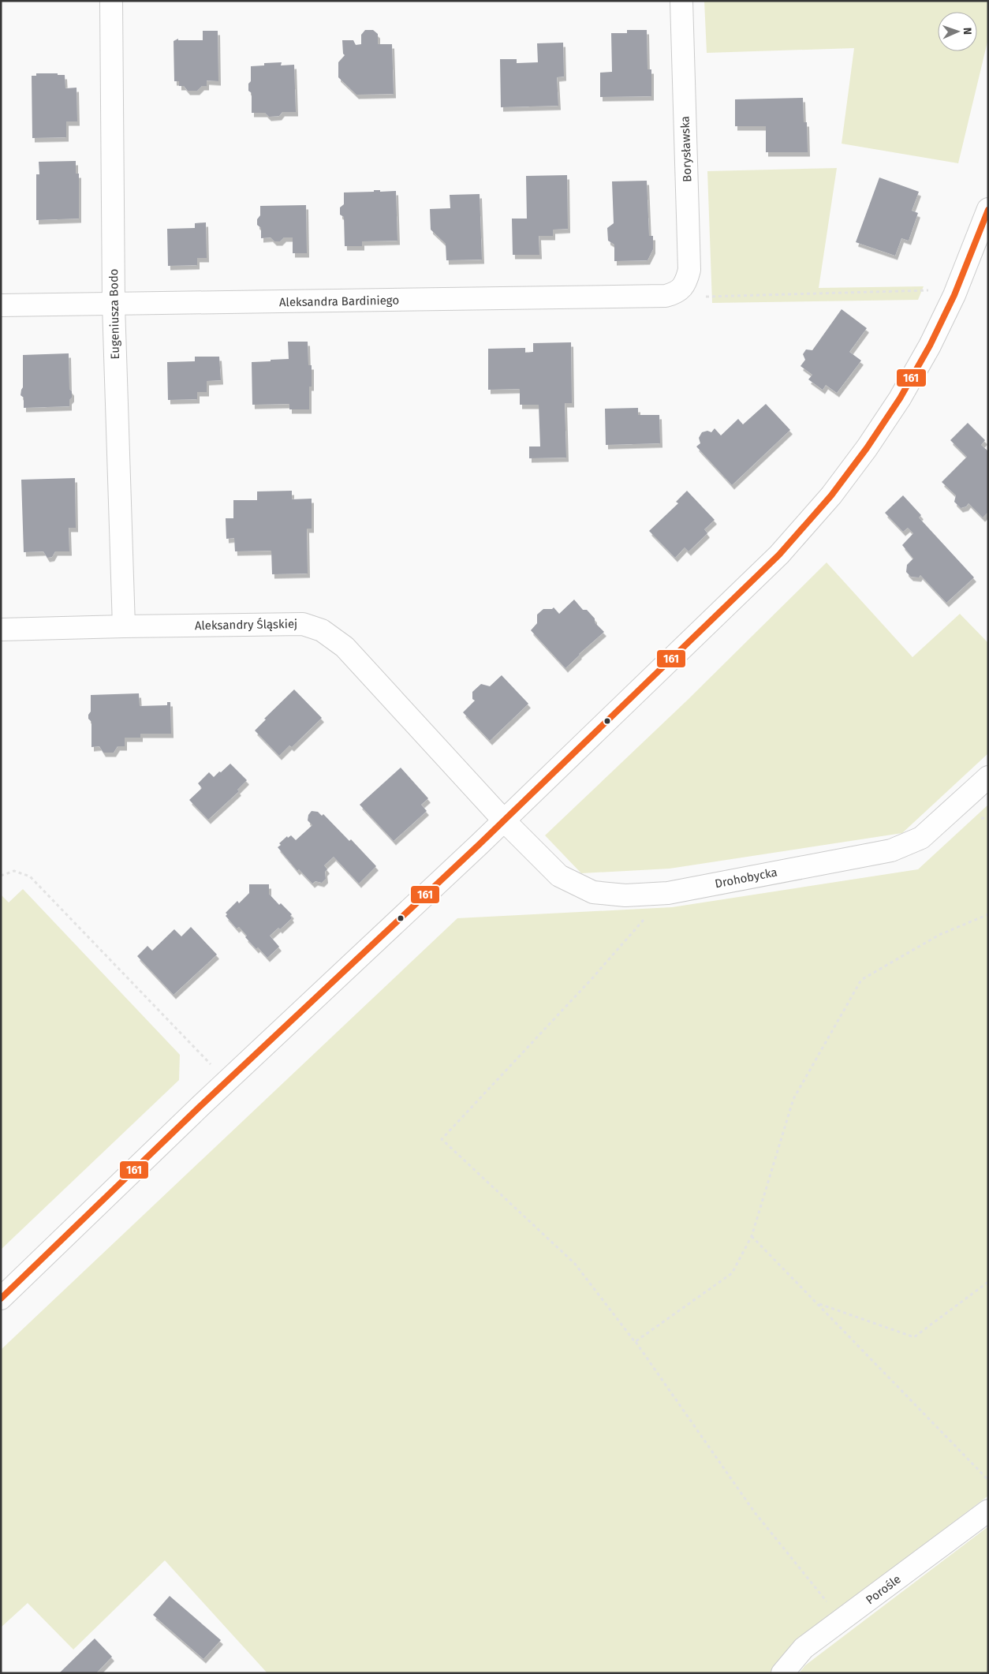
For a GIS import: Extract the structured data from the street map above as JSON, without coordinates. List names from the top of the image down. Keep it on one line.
{"streets":{"street":["Borysławska","Aleksandra Bardiniego","Eugeniusza Bodo","Aleksandry Śląskiej","Drohobycka","Porośle"]},"crossings":[["Borysławska","Aleksandra Bardiniego"],["Aleksandra Bardiniego","Eugeniusza Bodo"],["Eugeniusza Bodo","Aleksandry Śląskiej"],["Aleksandry Śląskiej","Drohobycka"]],"lines":["transit line 161"],"north":"right"}
